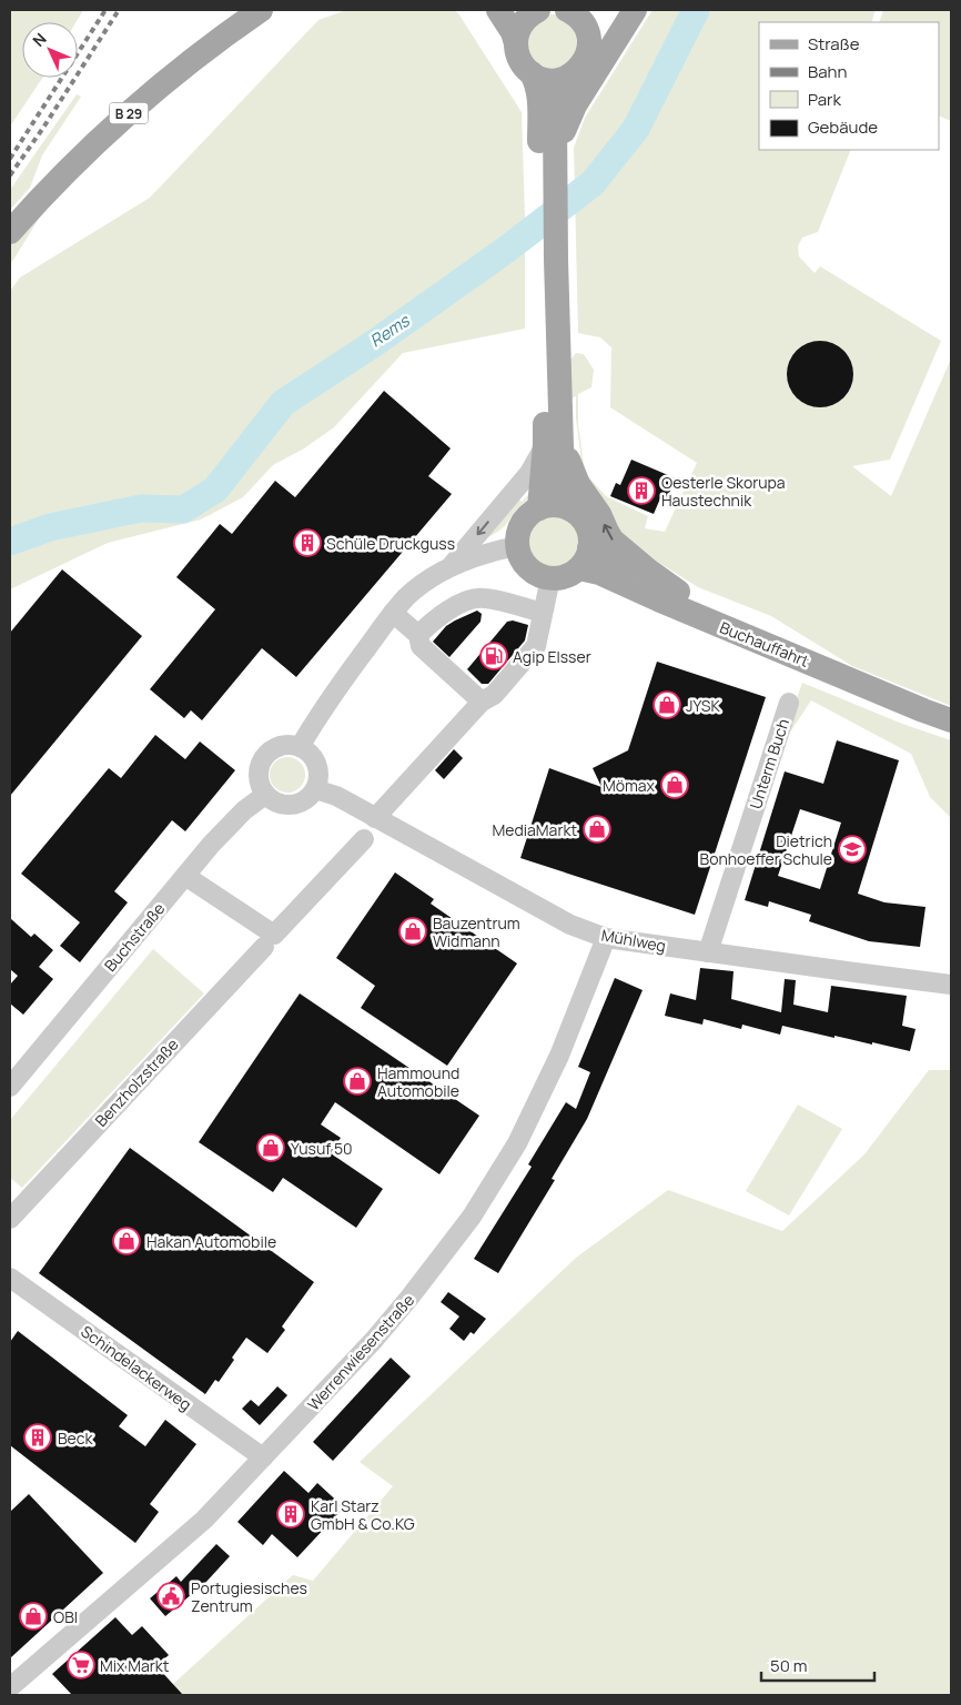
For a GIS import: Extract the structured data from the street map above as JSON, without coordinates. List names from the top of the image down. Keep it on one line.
{"streets":{"main road":["B 29","Buchauffahrt"],"street":["Unterm Buch","Buchstraße","Mühlweg","Benzholzstraße","Werrenwiesenstraße","Schindelackerweg"]},"crossings":[["Unterm Buch","Mühlweg"],["Buchstraße","Mühlweg"],["Mühlweg","Werrenwiesenstraße"],["Werrenwiesenstraße","Schindelackerweg"]],"water":["Rems"],"places":{"building":["Oesterle Skorupa Haustechnik","Schüle Druckguss","Beck","Karl Starz GmbH & Co.KG"],"fuel station":["Agip Elsser"],"shop":["JYSK","Mömax","MediaMarkt","Bauzentrum Widmann","Hammound Automobile","Yusuf 50","Hakan Automobile","OBI"],"school or university":["Dietrich Bonhoeffer Schule"],"public building":["Portugiesisches Zentrum"],"supermarket":["Mix Markt"]},"legend":["Straße","Bahn","Park","Gebäude"],"scale_bar":"50 m","north":"top left"}
